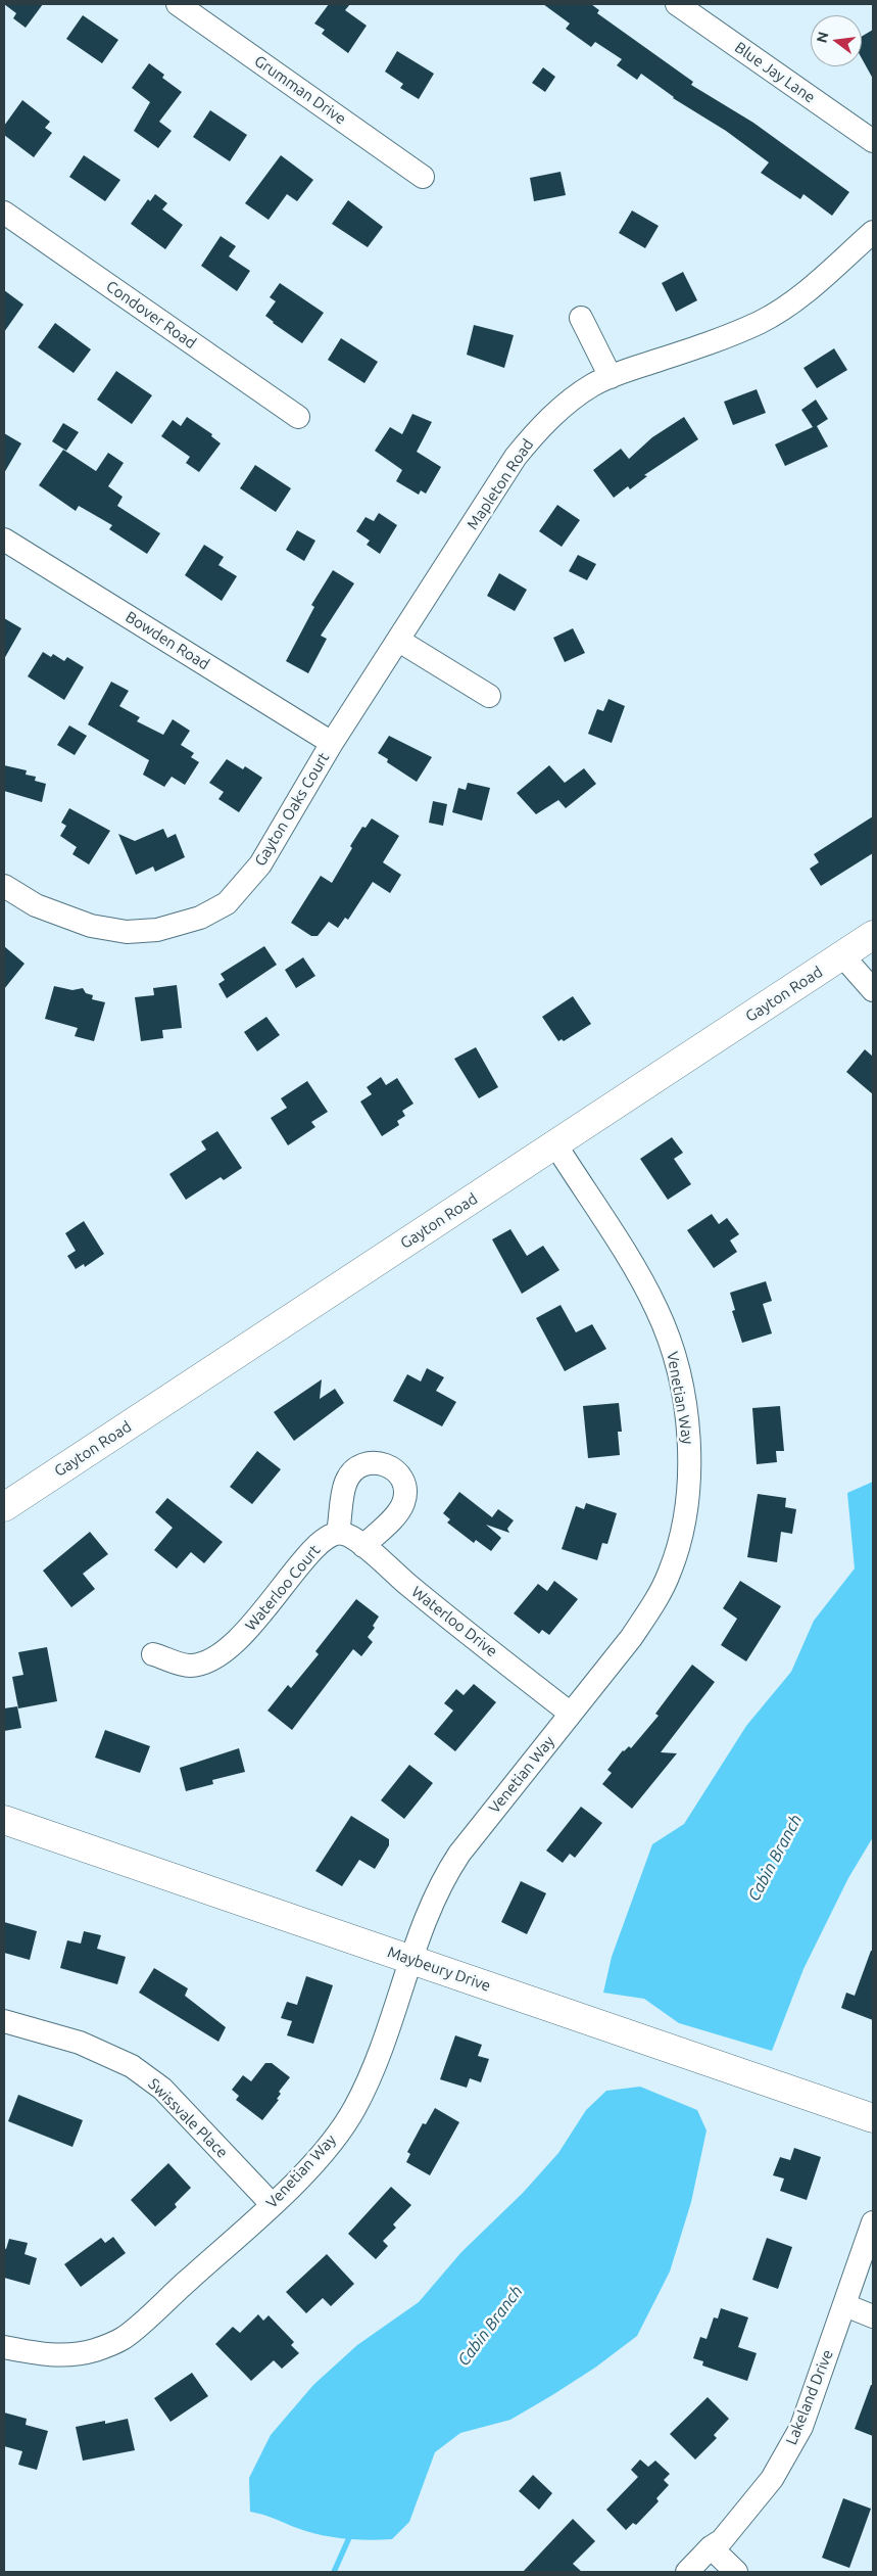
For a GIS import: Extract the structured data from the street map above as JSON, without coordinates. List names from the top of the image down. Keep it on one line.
{"streets":{"street":["Blue Jay Lane","Grumman Drive","Condover Road","Mapleton Road","Bowden Road","Gayton Oaks Court","Gayton Road","Venetian Way","Waterloo Court","Waterloo Drive","Maybeury Drive","Swissvale Place","Lakeland Drive"]},"crossings":[["Mapleton Road","Bowden Road"],["Mapleton Road","Gayton Oaks Court"],["Bowden Road","Gayton Oaks Court"],["Gayton Road","Venetian Way"],["Venetian Way","Waterloo Drive"],["Venetian Way","Maybeury Drive"],["Venetian Way","Swissvale Place"],["Waterloo Court","Waterloo Drive"]],"water":["Cabin Branch"],"north":"left"}
